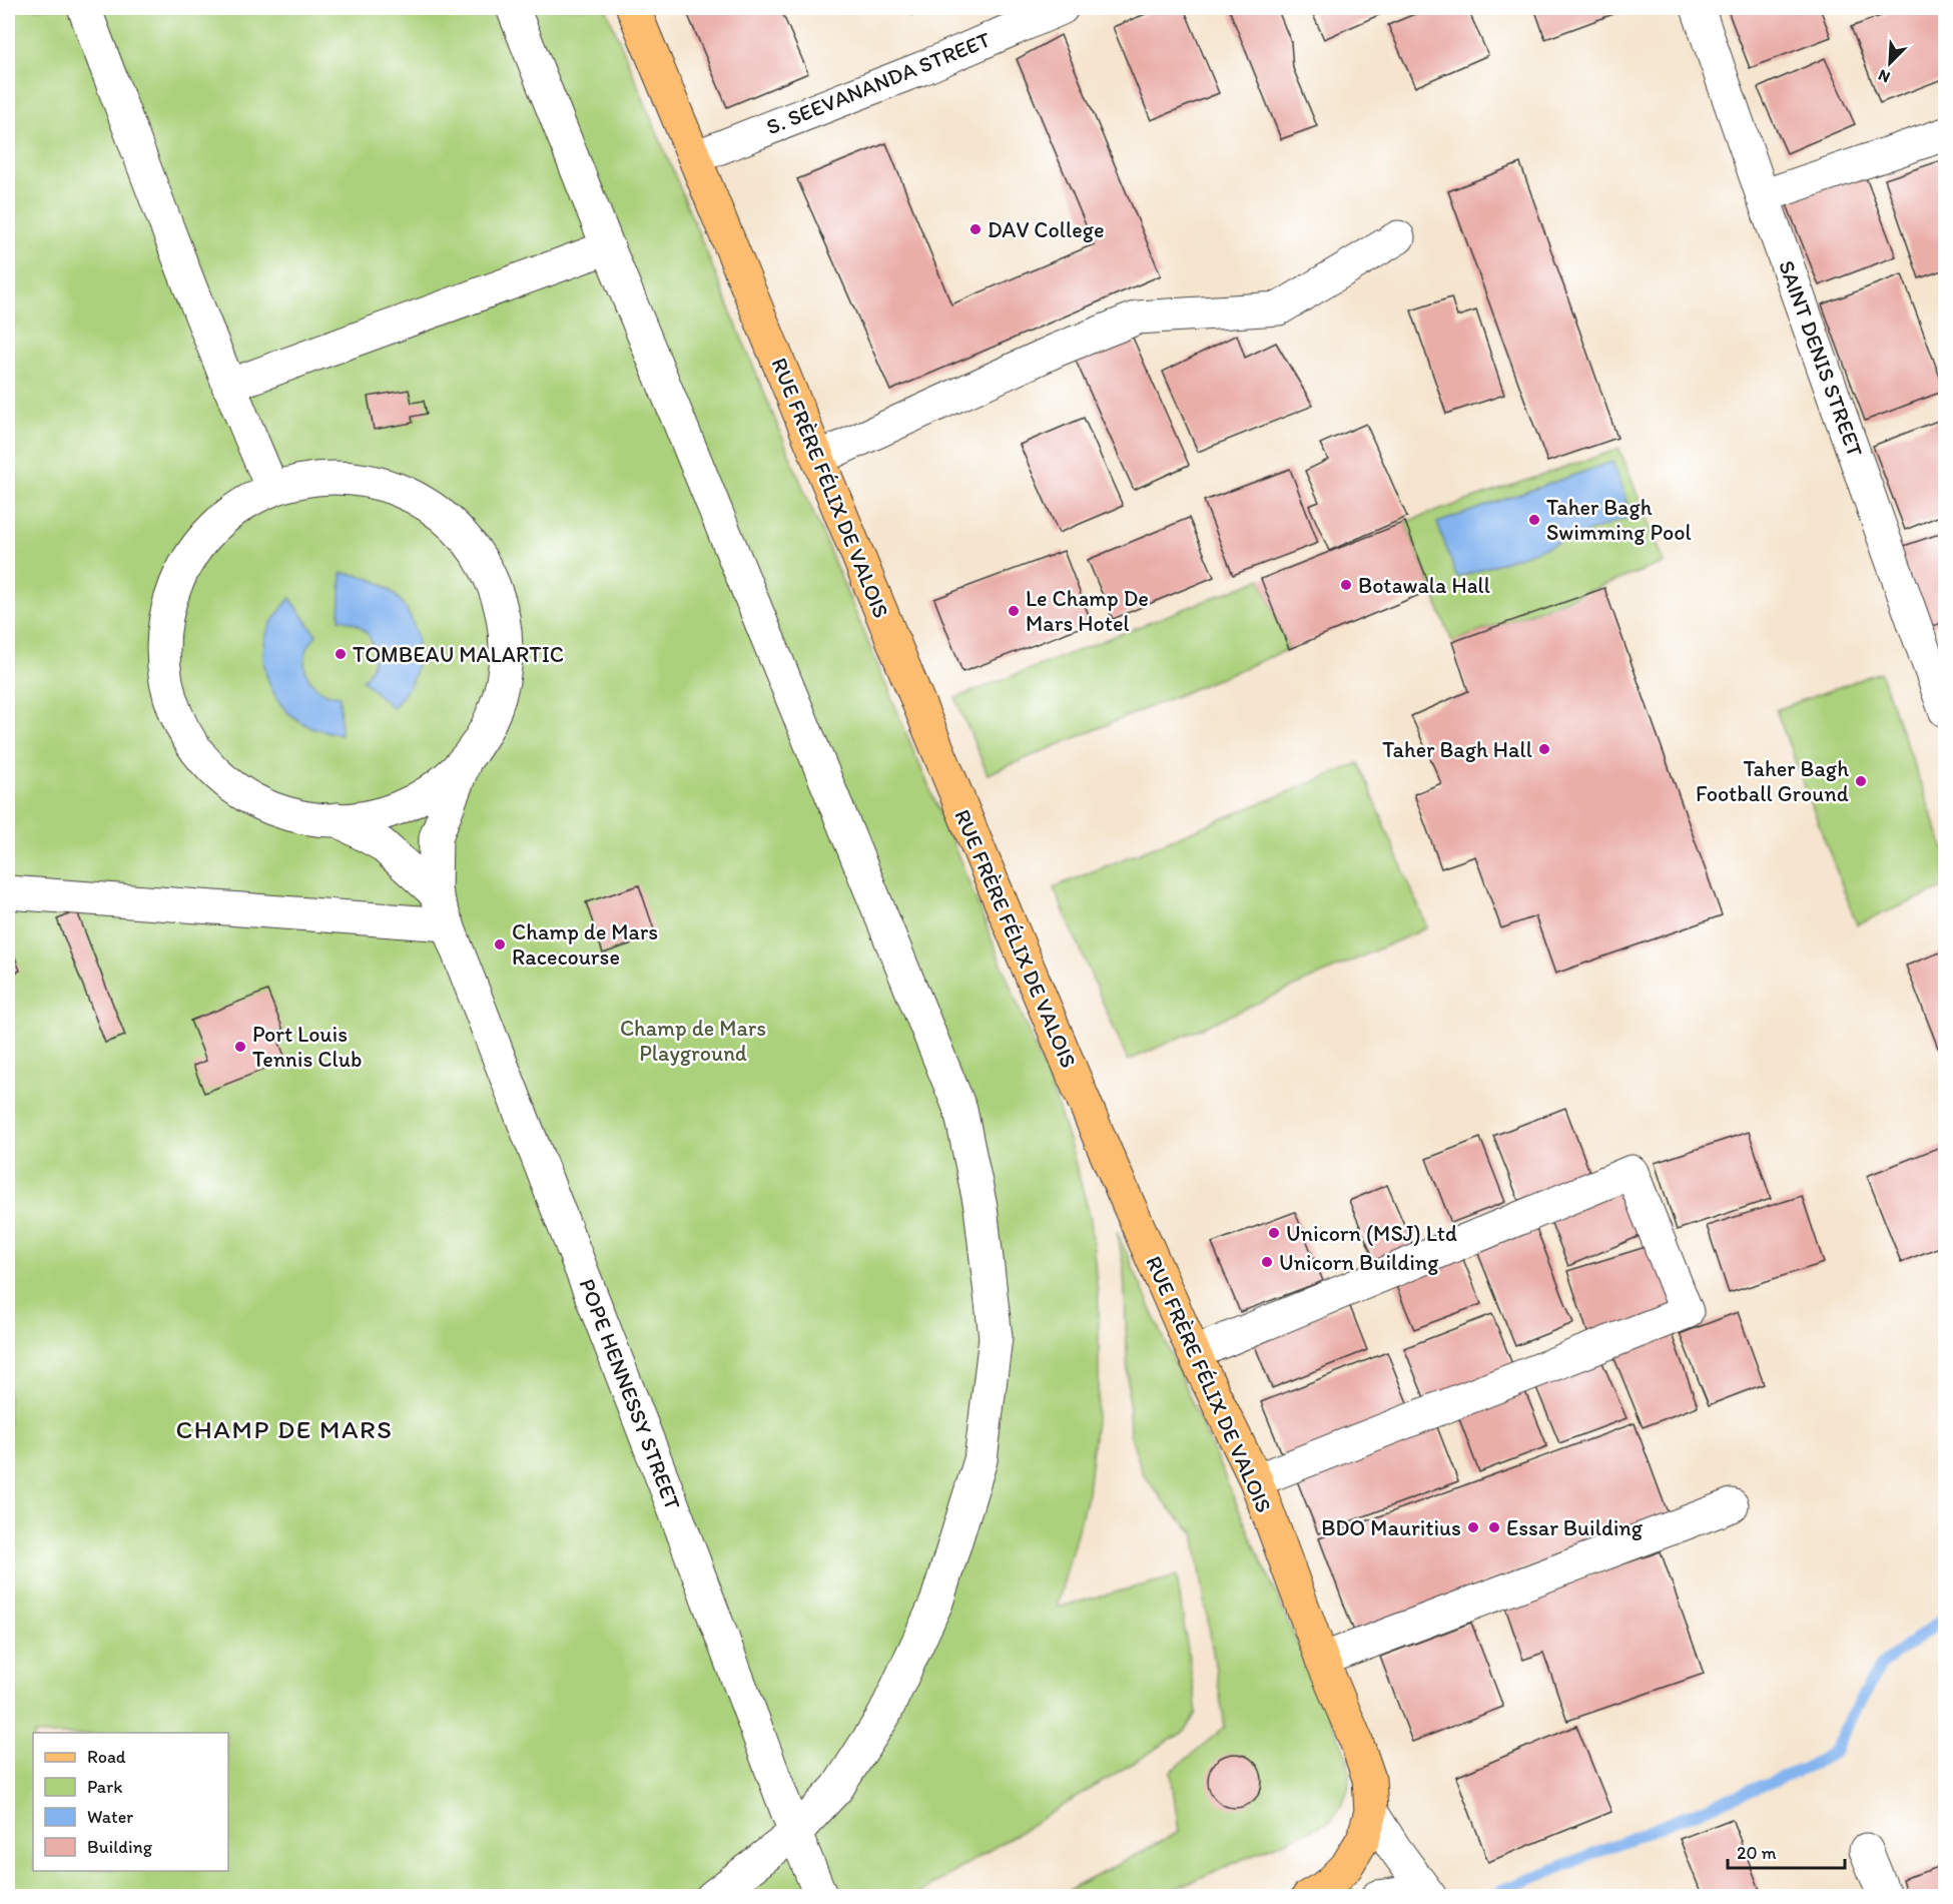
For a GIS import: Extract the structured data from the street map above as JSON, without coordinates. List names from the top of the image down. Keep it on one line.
{"streets":{"main road":["RUE FRÈRE FÉLIX DE VALOIS"],"street":["S. SEEVANANDA STREET","SAINT DENIS STREET","POPE HENNESSY STREET"]},"crossings":[["S. SEEVANANDA STREET","RUE FRÈRE FÉLIX DE VALOIS"]],"districts":["CHAMP DE MARS"],"parks":["Champ de Mars Playground"],"places":["DAV College","Taher Bagh Swimming Pool","Botawala Hall","Le Champ De Mars Hotel","TOMBEAU MALARTIC","Taher Bagh Hall","Taher Bagh Football Ground","Champ de Mars Racecourse","Port Louis Tennis Club","Unicorn (MSJ) Ltd","Unicorn Building","BDO Mauritius","Essar Building"],"legend":["Road","Park","Water","Building"],"scale_bar":"20 m","north":"bottom left"}
